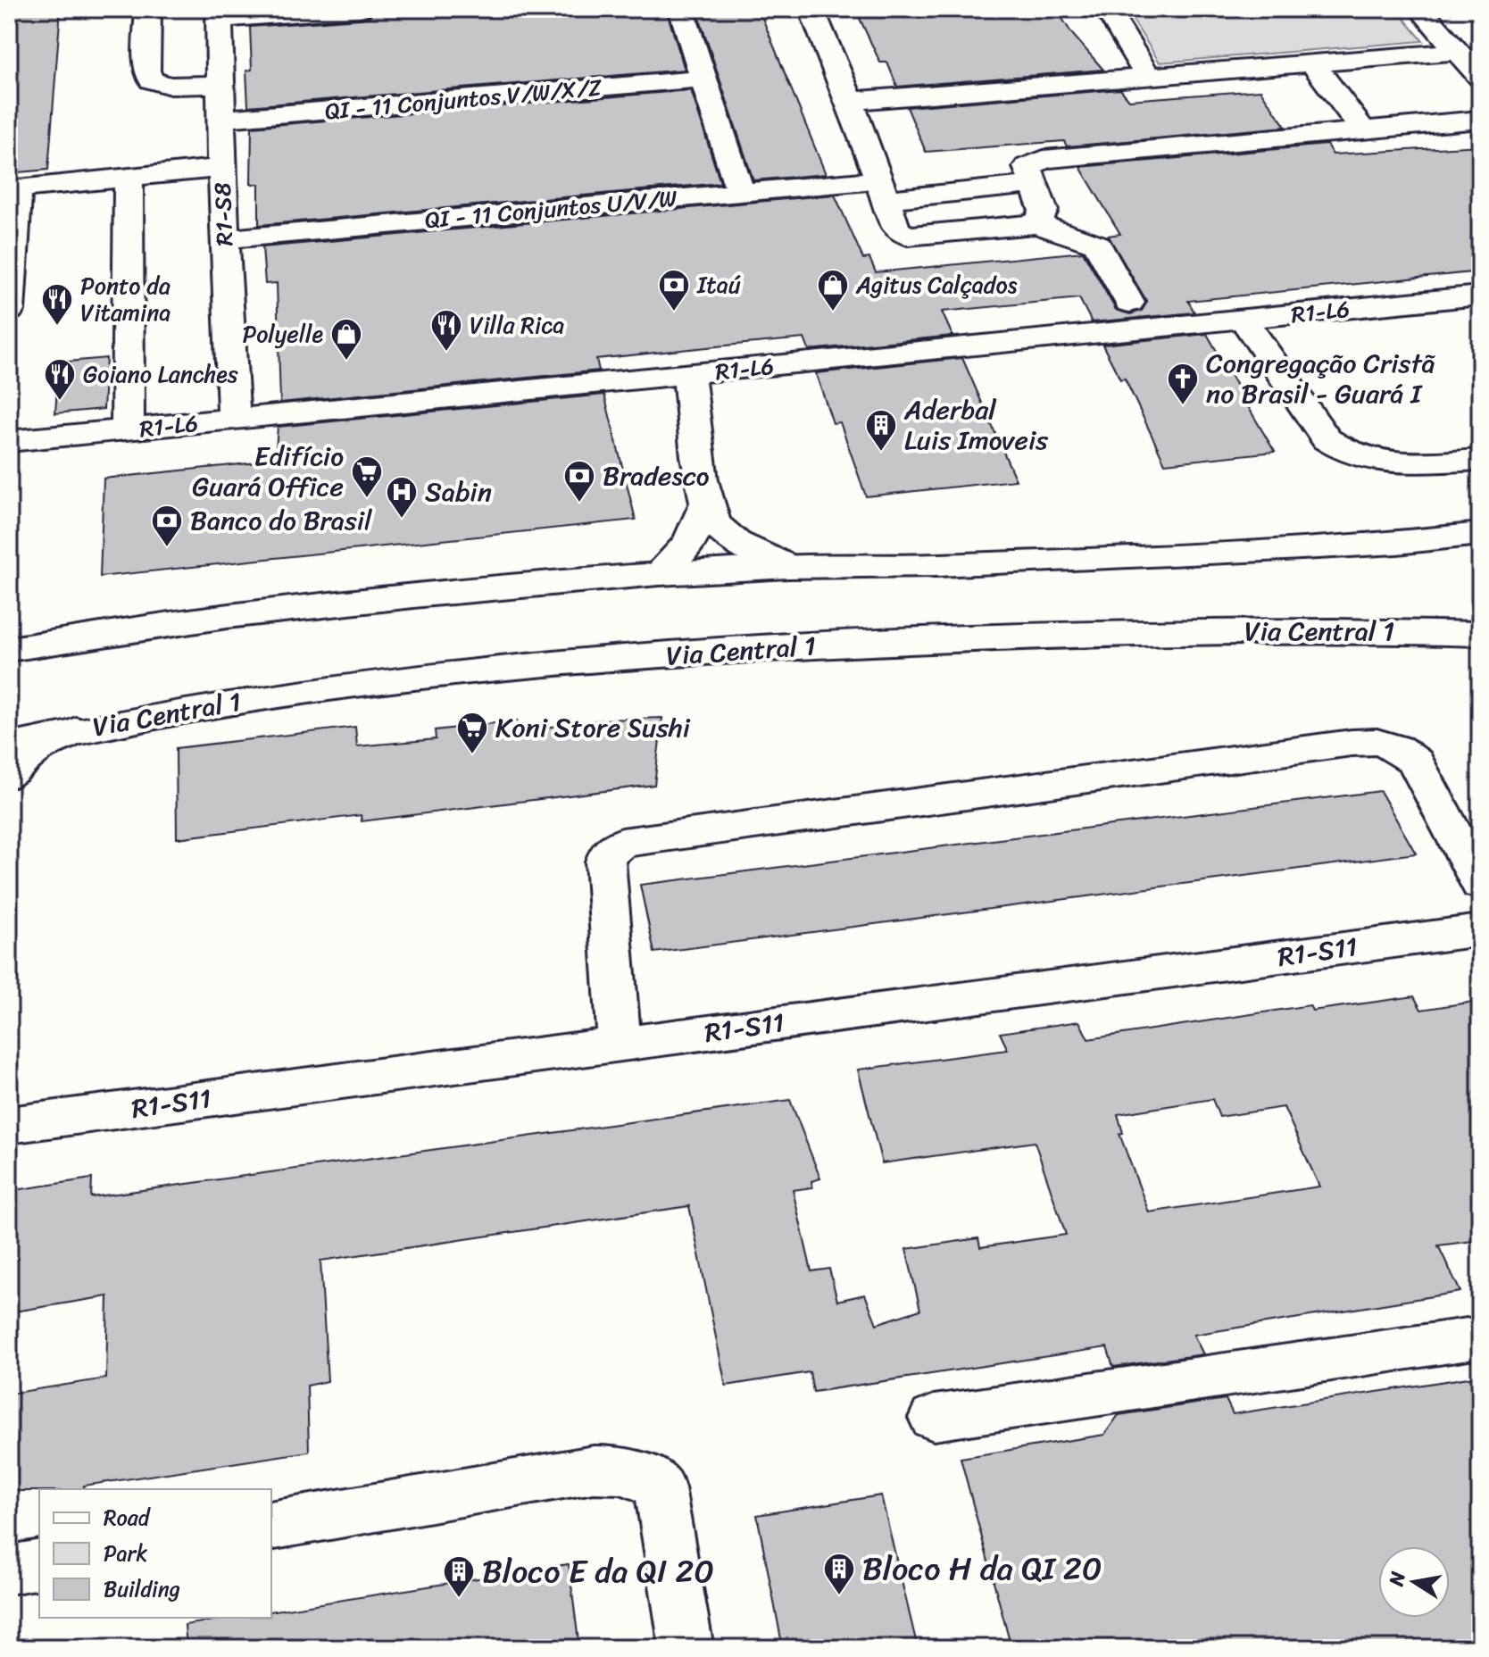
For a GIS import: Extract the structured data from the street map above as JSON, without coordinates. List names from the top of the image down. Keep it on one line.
{"streets":{"street":["QI - 11 Conjuntos V/W/X/Z","QI - 11 Conjuntos U/V/W","R1-S8","R1-L6","Via Central 1","R1-S11"]},"crossings":[["QI - 11 Conjuntos V/W/X/Z","R1-S8"],["QI - 11 Conjuntos U/V/W","R1-S8"],["R1-S8","R1-L6"]],"places":{"bank":["Itaú","Bradesco","Banco do Brasil"],"shop":["Agitus Calçados","Polyelle"],"restaurant":["Ponto da Vitamina","Villa Rica","Goiano Lanches"],"church":["Congregação Cristã no Brasil - Guará I"],"building":["Aderbal Luis Imoveis","Bloco H da QI 20","Bloco E da QI 20"],"supermarket":["Edifício Guará Office","Koni Store Sushi"],"hospital":["Sabin"]},"legend":["Road","Park","Building"],"north":"left"}
